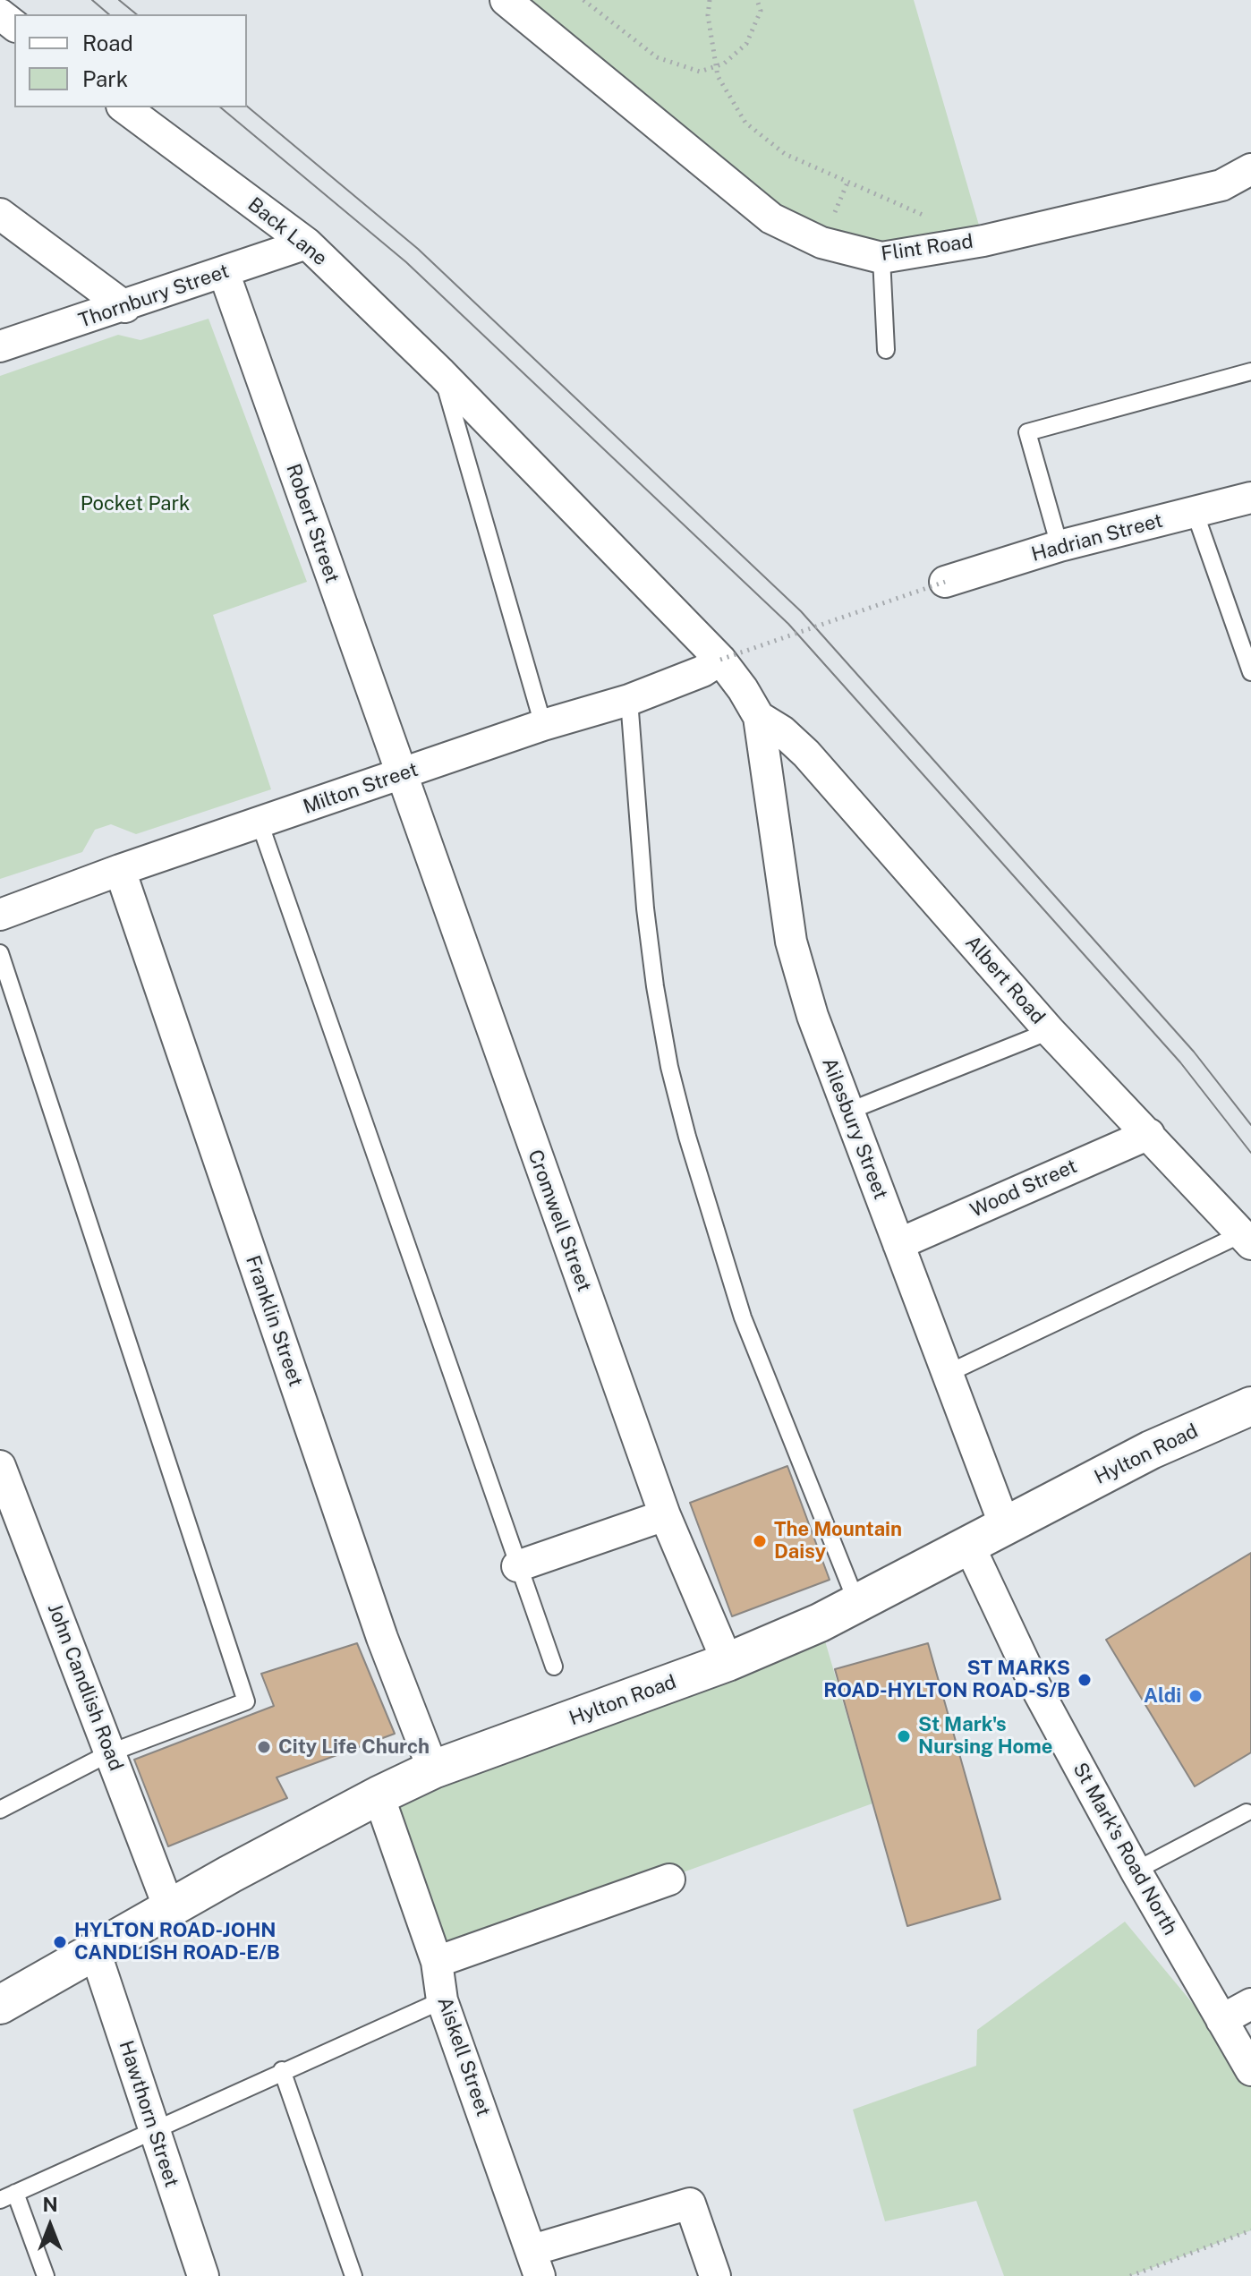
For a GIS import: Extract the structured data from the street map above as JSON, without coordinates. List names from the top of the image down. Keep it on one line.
{"streets":{"street":["Back Lane","Flint Road","Thornbury Street","Robert Street","Hadrian Street","Milton Street","Albert Road","Ailesbury Street","Wood Street","Cromwell Street","Franklin Street","Hylton Road","John Candlish Road","St Mark's Road North","Aiskell Street","Hawthorn Street"]},"crossings":[["Back Lane","Thornbury Street"],["Back Lane","Milton Street"],["Back Lane","Albert Road"],["Back Lane","Ailesbury Street"],["Thornbury Street","Robert Street"],["Robert Street","Milton Street"],["Robert Street","Cromwell Street"],["Milton Street","Cromwell Street"],["Milton Street","Franklin Street"],["Albert Road","Ailesbury Street"],["Albert Road","Wood Street"],["Ailesbury Street","Wood Street"],["Ailesbury Street","Hylton Road"],["Cromwell Street","Hylton Road"],["Franklin Street","Hylton Road"],["Hylton Road","John Candlish Road"],["Hylton Road","St Mark's Road North"],["Hylton Road","Aiskell Street"],["Hylton Road","Hawthorn Street"]],"parks":["Pocket Park"],"places":["The Mountain Daisy","ST MARKS ROAD-HYLTON ROAD-S/B","Aldi","St Mark's Nursing Home","City Life Church","HYLTON ROAD-JOHN CANDLISH ROAD-E/B"],"legend":["Road","Park"],"north":"top"}
